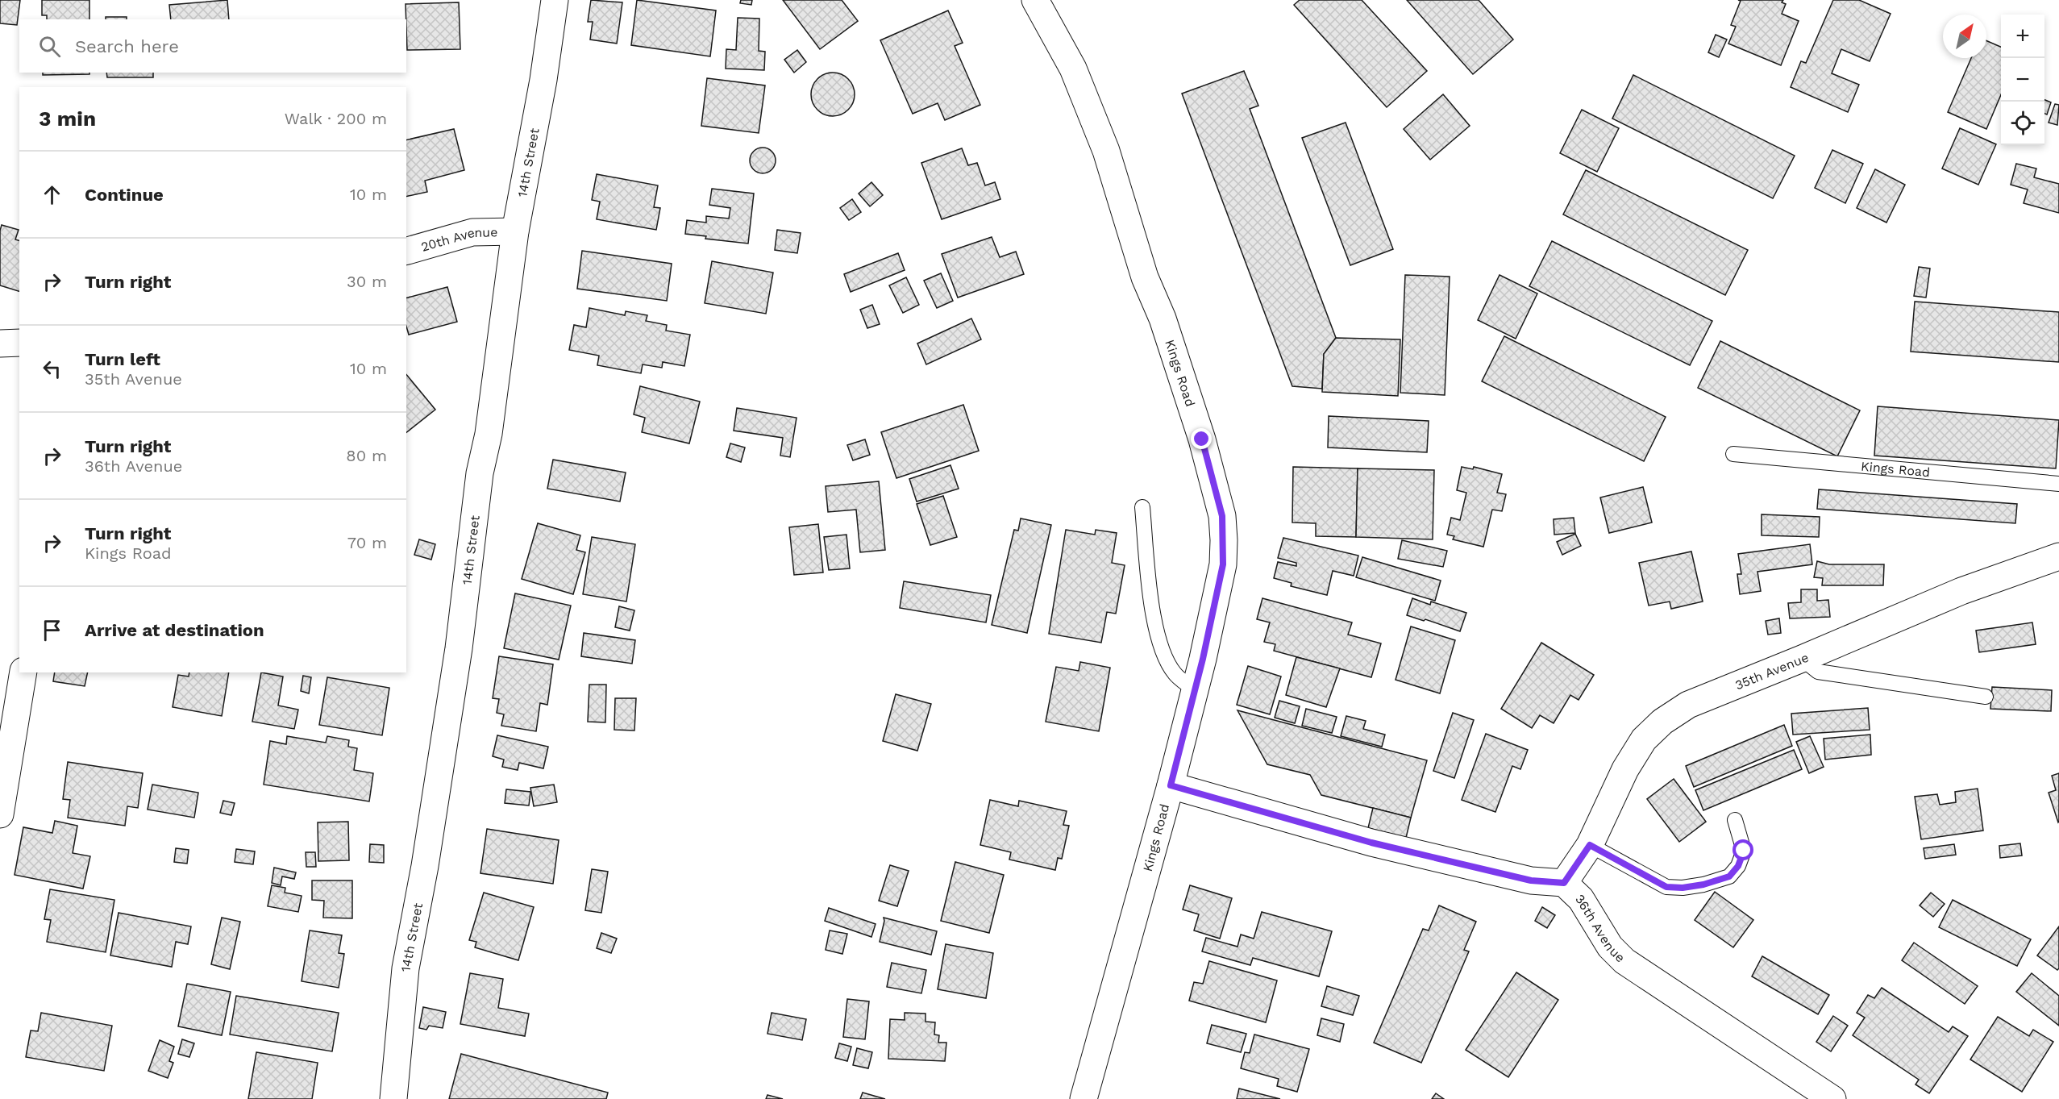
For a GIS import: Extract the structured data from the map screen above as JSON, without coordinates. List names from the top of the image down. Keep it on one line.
{"streets":{"street":["14th Street","20th Avenue","Kings Road","35th Avenue","36th Avenue"]},"crossings":[["14th Street","20th Avenue"],["Kings Road","36th Avenue"],["35th Avenue","36th Avenue"]],"north":"top right","page":{"map_buttons":["+","−"],"search":"Search here","heading":["3 min","Walk · 200 m"],"list":[["Continue","10 m"],["Turn right","30 m"],["Turn left","35th Avenue","10 m"],["Turn right","36th Avenue","80 m"],["Turn right","Kings Road","70 m"],"Arrive at destination"]}}
